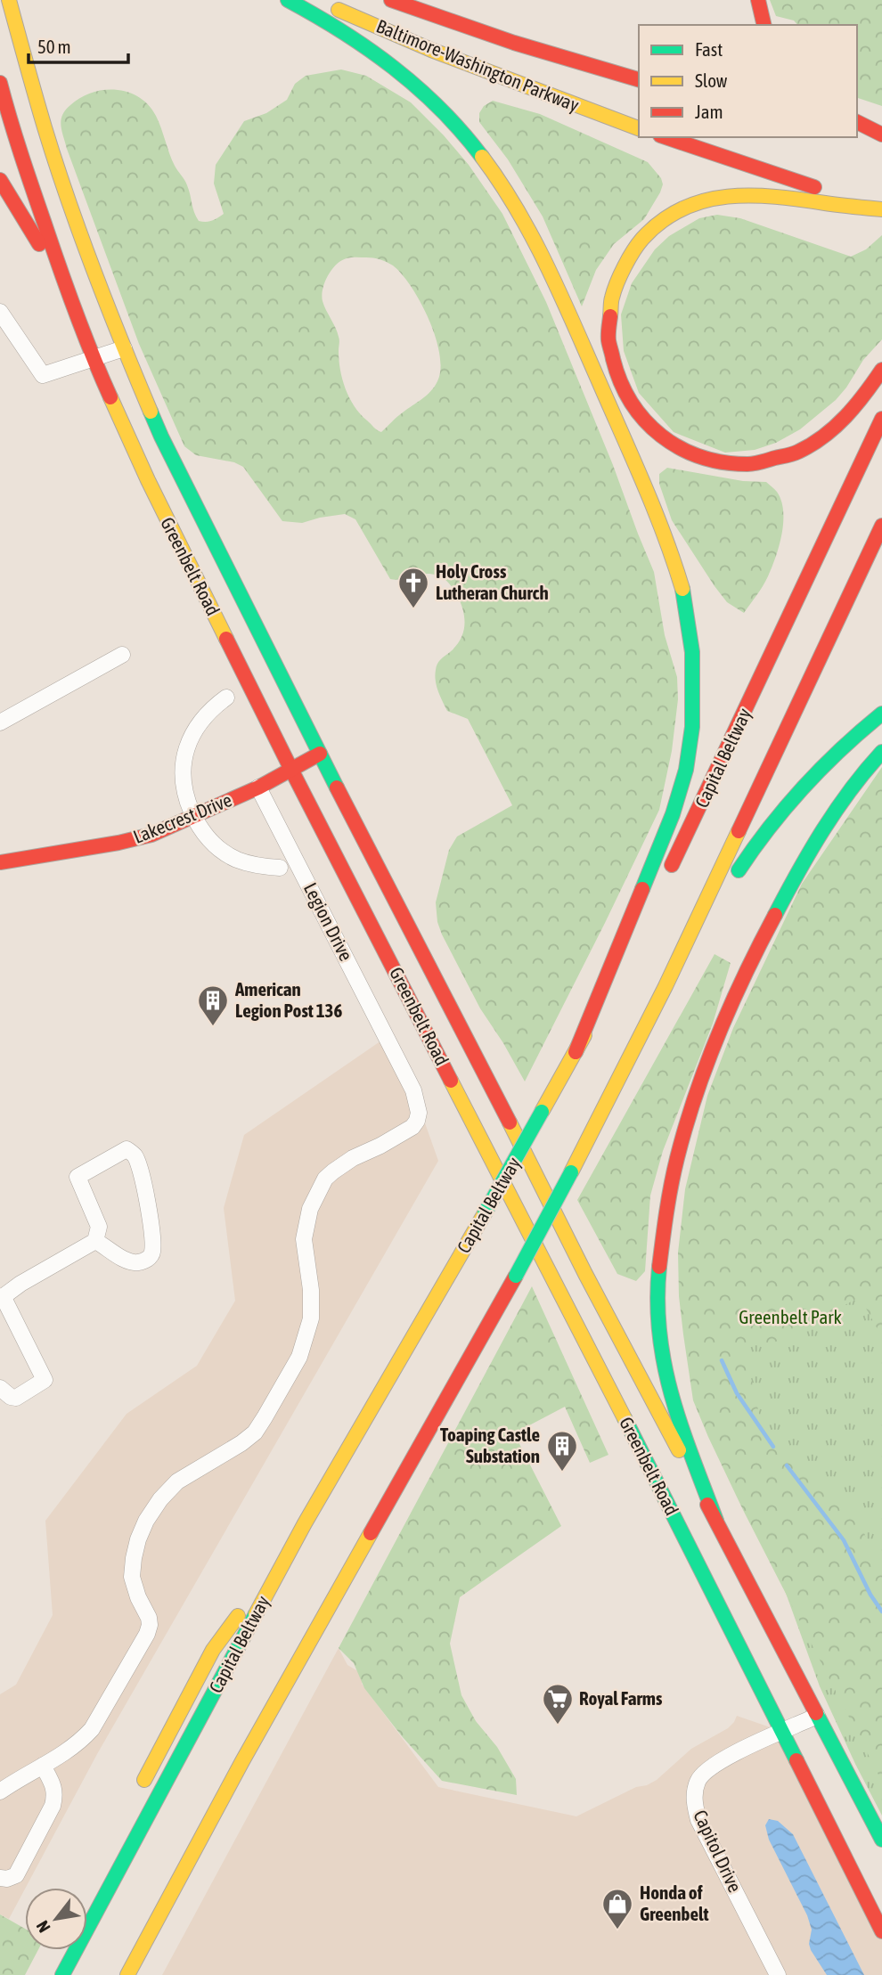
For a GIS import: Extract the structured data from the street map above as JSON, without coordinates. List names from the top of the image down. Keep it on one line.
{"streets":{"main road":["Baltimore-Washington Parkway","Greenbelt Road","Capital Beltway","Lakecrest Drive"],"street":["Legion Drive","Capitol Drive"]},"crossings":[["Greenbelt Road","Lakecrest Drive"],["Greenbelt Road","Capitol Drive"],["Lakecrest Drive","Legion Drive"]],"parks":["Greenbelt Park"],"places":{"church":["Holy Cross Lutheran Church"],"building":["American Legion Post 136","Toaping Castle Substation"],"supermarket":["Royal Farms"],"shop":["Honda of Greenbelt"]},"legend":["Fast","Slow","Jam"],"scale_bar":"50 m","north":"bottom left"}
